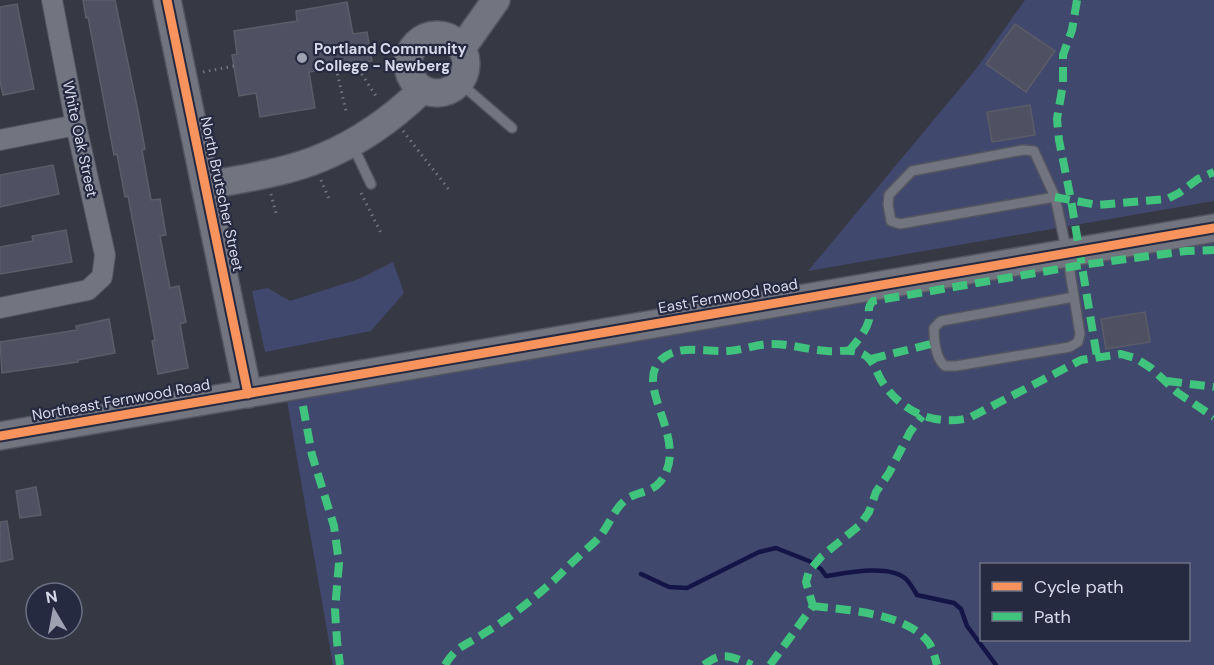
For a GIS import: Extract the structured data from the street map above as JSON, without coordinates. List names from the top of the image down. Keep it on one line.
{"streets":{"street":["White Oak Street","North Brutscher Street","East Fernwood Road","Northeast Fernwood Road"]},"crossings":[["North Brutscher Street","East Fernwood Road"],["North Brutscher Street","Northeast Fernwood Road"],["East Fernwood Road","Northeast Fernwood Road"]],"places":["Portland Community College - Newberg"],"legend":["Cycle path","Path"],"north":"top"}
